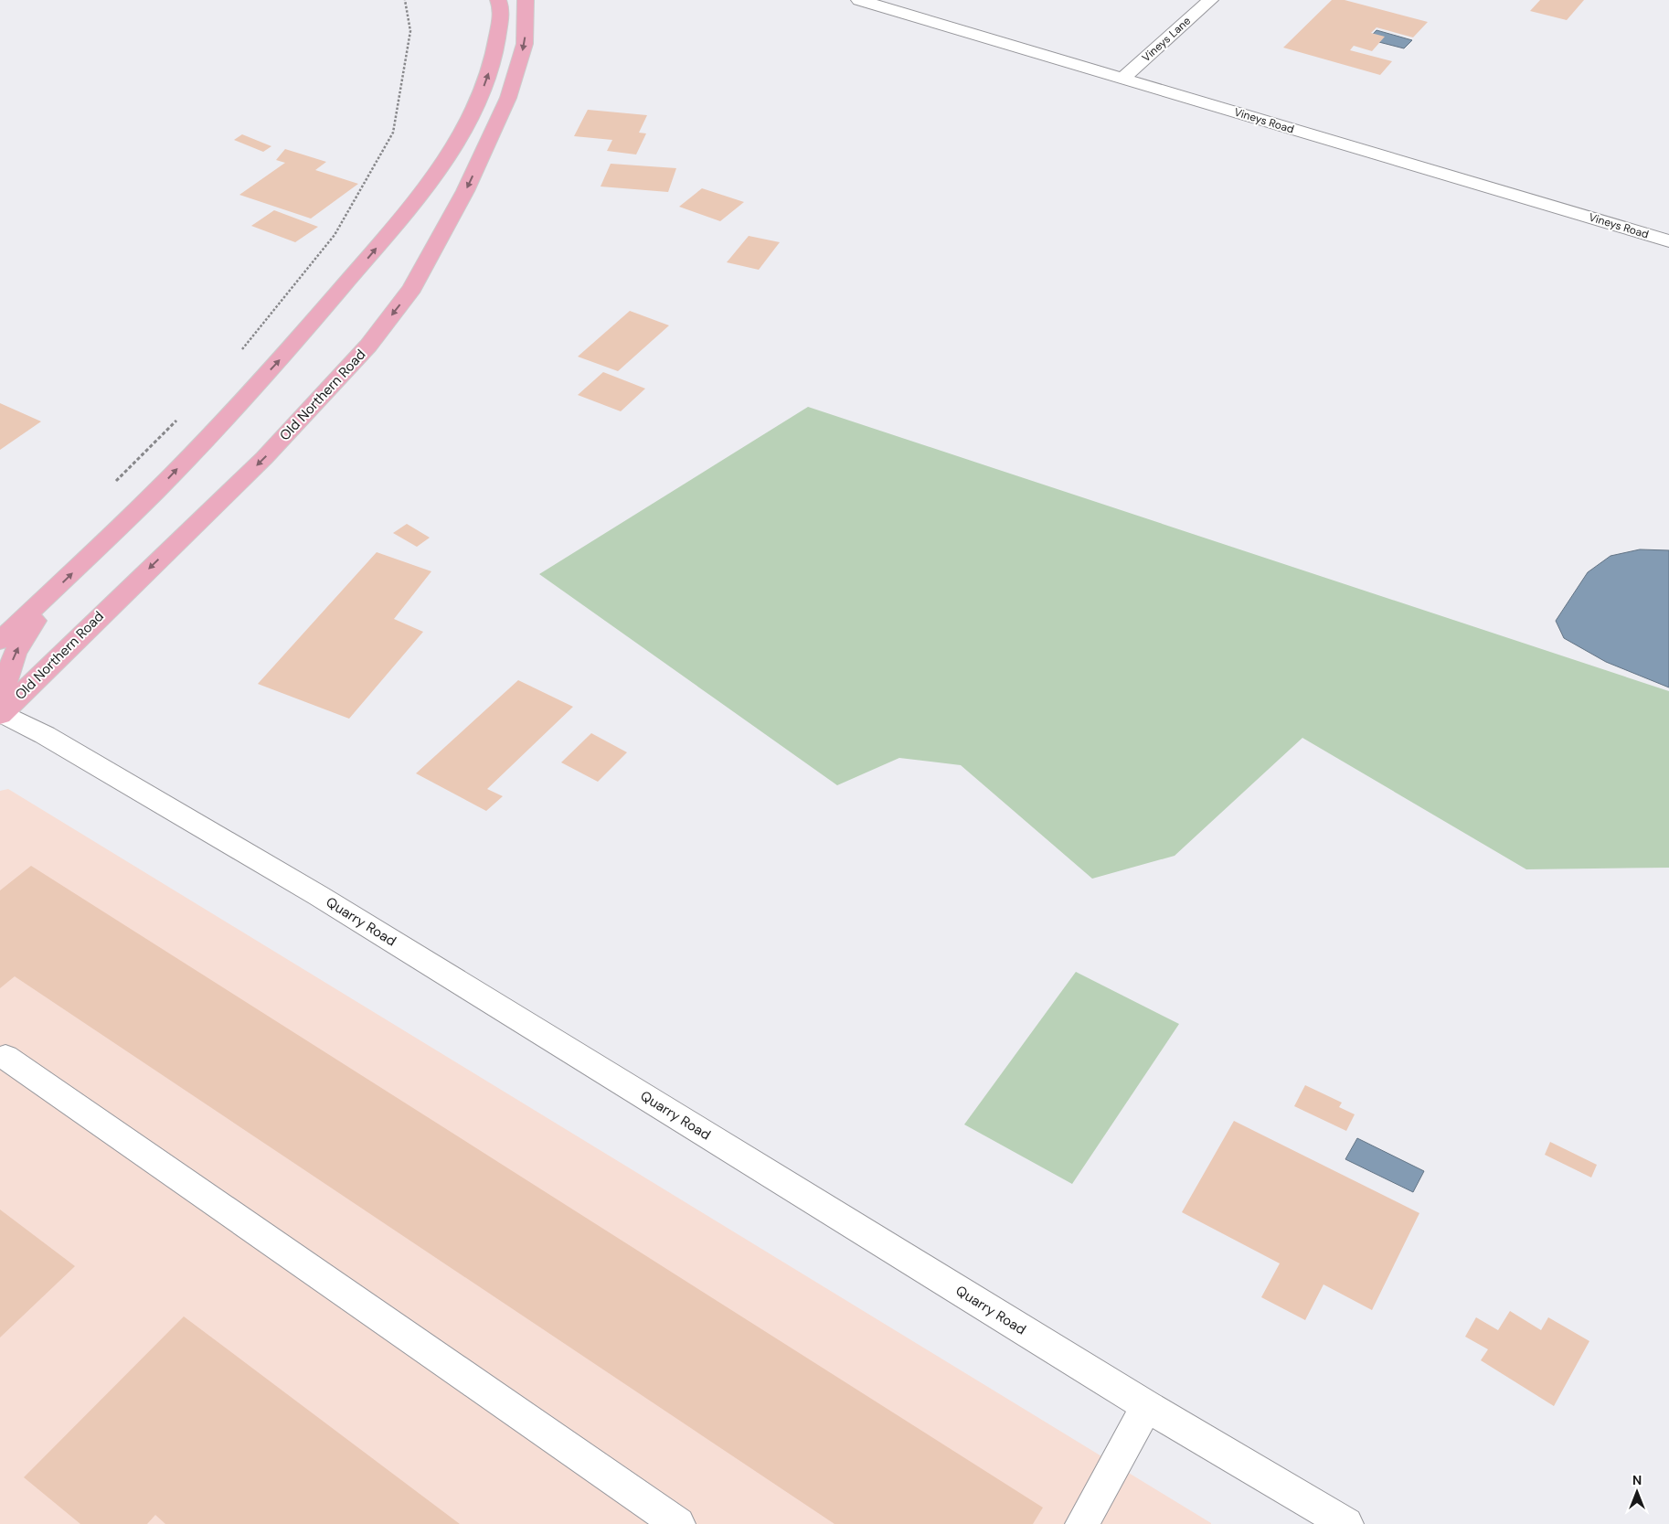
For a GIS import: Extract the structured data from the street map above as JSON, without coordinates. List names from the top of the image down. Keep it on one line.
{"streets":{"main road":["Old Northern Road"],"street":["Vineys Lane","Vineys Road","Quarry Road"]},"crossings":[["Vineys Lane","Vineys Road"],["Old Northern Road","Quarry Road"]],"north":"top"}
